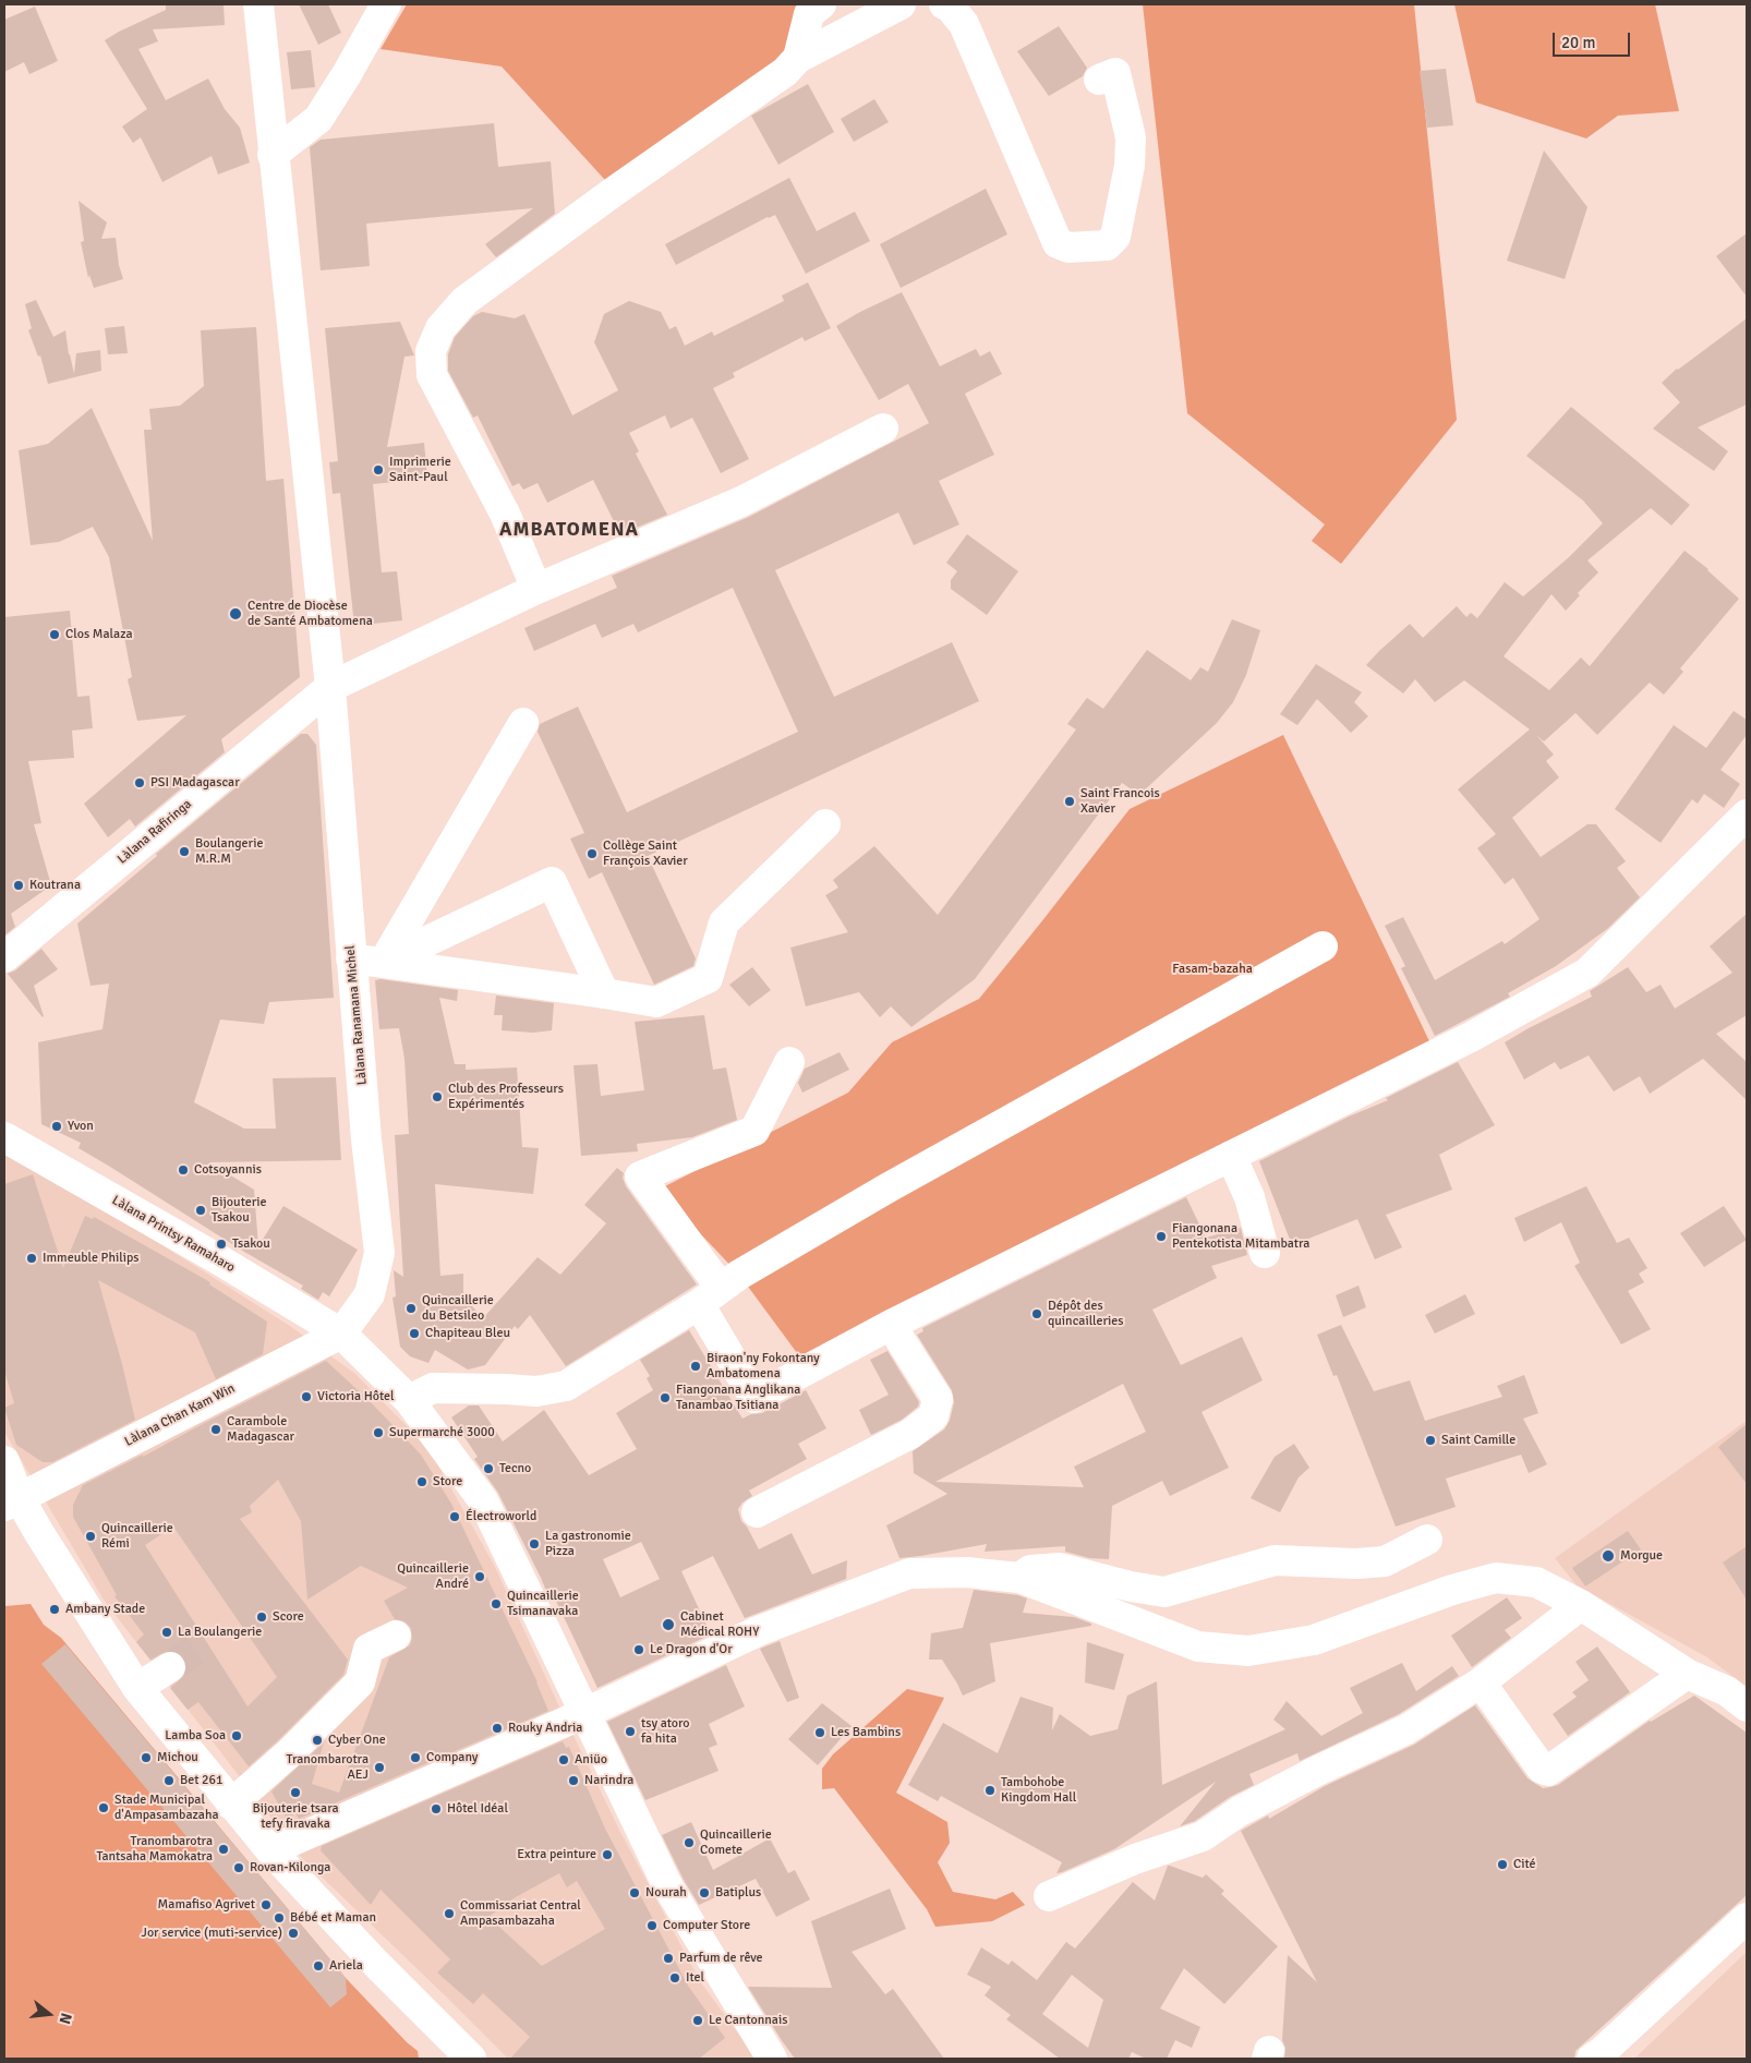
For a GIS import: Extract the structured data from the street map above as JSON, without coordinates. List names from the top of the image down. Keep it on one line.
{"streets":{"street":["Làlana Rafiringa","Làlana Ranamana Michel","Làlana Printsy Ramaharo","Làlana Chan Kam Win"]},"crossings":[["Làlana Rafiringa","Làlana Ranamana Michel"],["Làlana Ranamana Michel","Làlana Printsy Ramaharo"],["Làlana Ranamana Michel","Làlana Chan Kam Win"],["Làlana Printsy Ramaharo","Làlana Chan Kam Win"]],"districts":["AMBATOMENA"],"parks":["Fasam-bazaha"],"places":["Imprimerie Saint-Paul","Centre de Diocèse de Santé Ambatomena","Clos Malaza","PSI Madagascar","Saint Francois Xavier","Boulangerie M.R.M","Collège Saint François Xavier","Koutrana","Club des Professeurs Expérimentés","Yvon","Cotsoyannis","Bijouterie Tsakou","Fiangonana Pentekotista Mitambatra","Tsakou","Immeuble Philips","Quincaillerie du Betsileo","Dépôt des quincailleries","Chapiteau Bleu","Biraon'ny Fokontany Ambatomena","Victoria Hôtel","Fiangonana Anglikana Tanambao Tsitiana","Carambole Madagascar","Supermarché 3000","Saint Camille","Tecno","Store","Électroworld","Quincaillerie Rémi","La gastronomie Pizza","Morgue","Quincaillerie André","Quincaillerie Tsimanavaka","Ambany Stade","Score","Cabinet Médical ROHY","La Boulangerie","Le Dragon d'Or","Rouky Andria","tsy atoro fa hita","Les Bambins","Lamba Soa","Cyber One","Michou","Company","Aniüo","Tranombarotra AEJ","Bet 261","Narindra","Tambohobe Kingdom Hall","Bijouterie tsara tefy firavaka","Stade Municipal d'Ampasambazaha","Hôtel Idéal","Quincaillerie Comete","Tranombarotra Tantsaha Mamokatra","Extra peinture","Cité","Rovan-Kilonga","Nourah","Batiplus","Mamafiso Agrivet","Commissariat Central Ampasambazaha","Bébé et Maman","Computer Store","Jor service (muti-service)","Parfum de rêve","Ariela","Itel","Le Cantonnais"],"scale_bar":"20 m","north":"right"}
